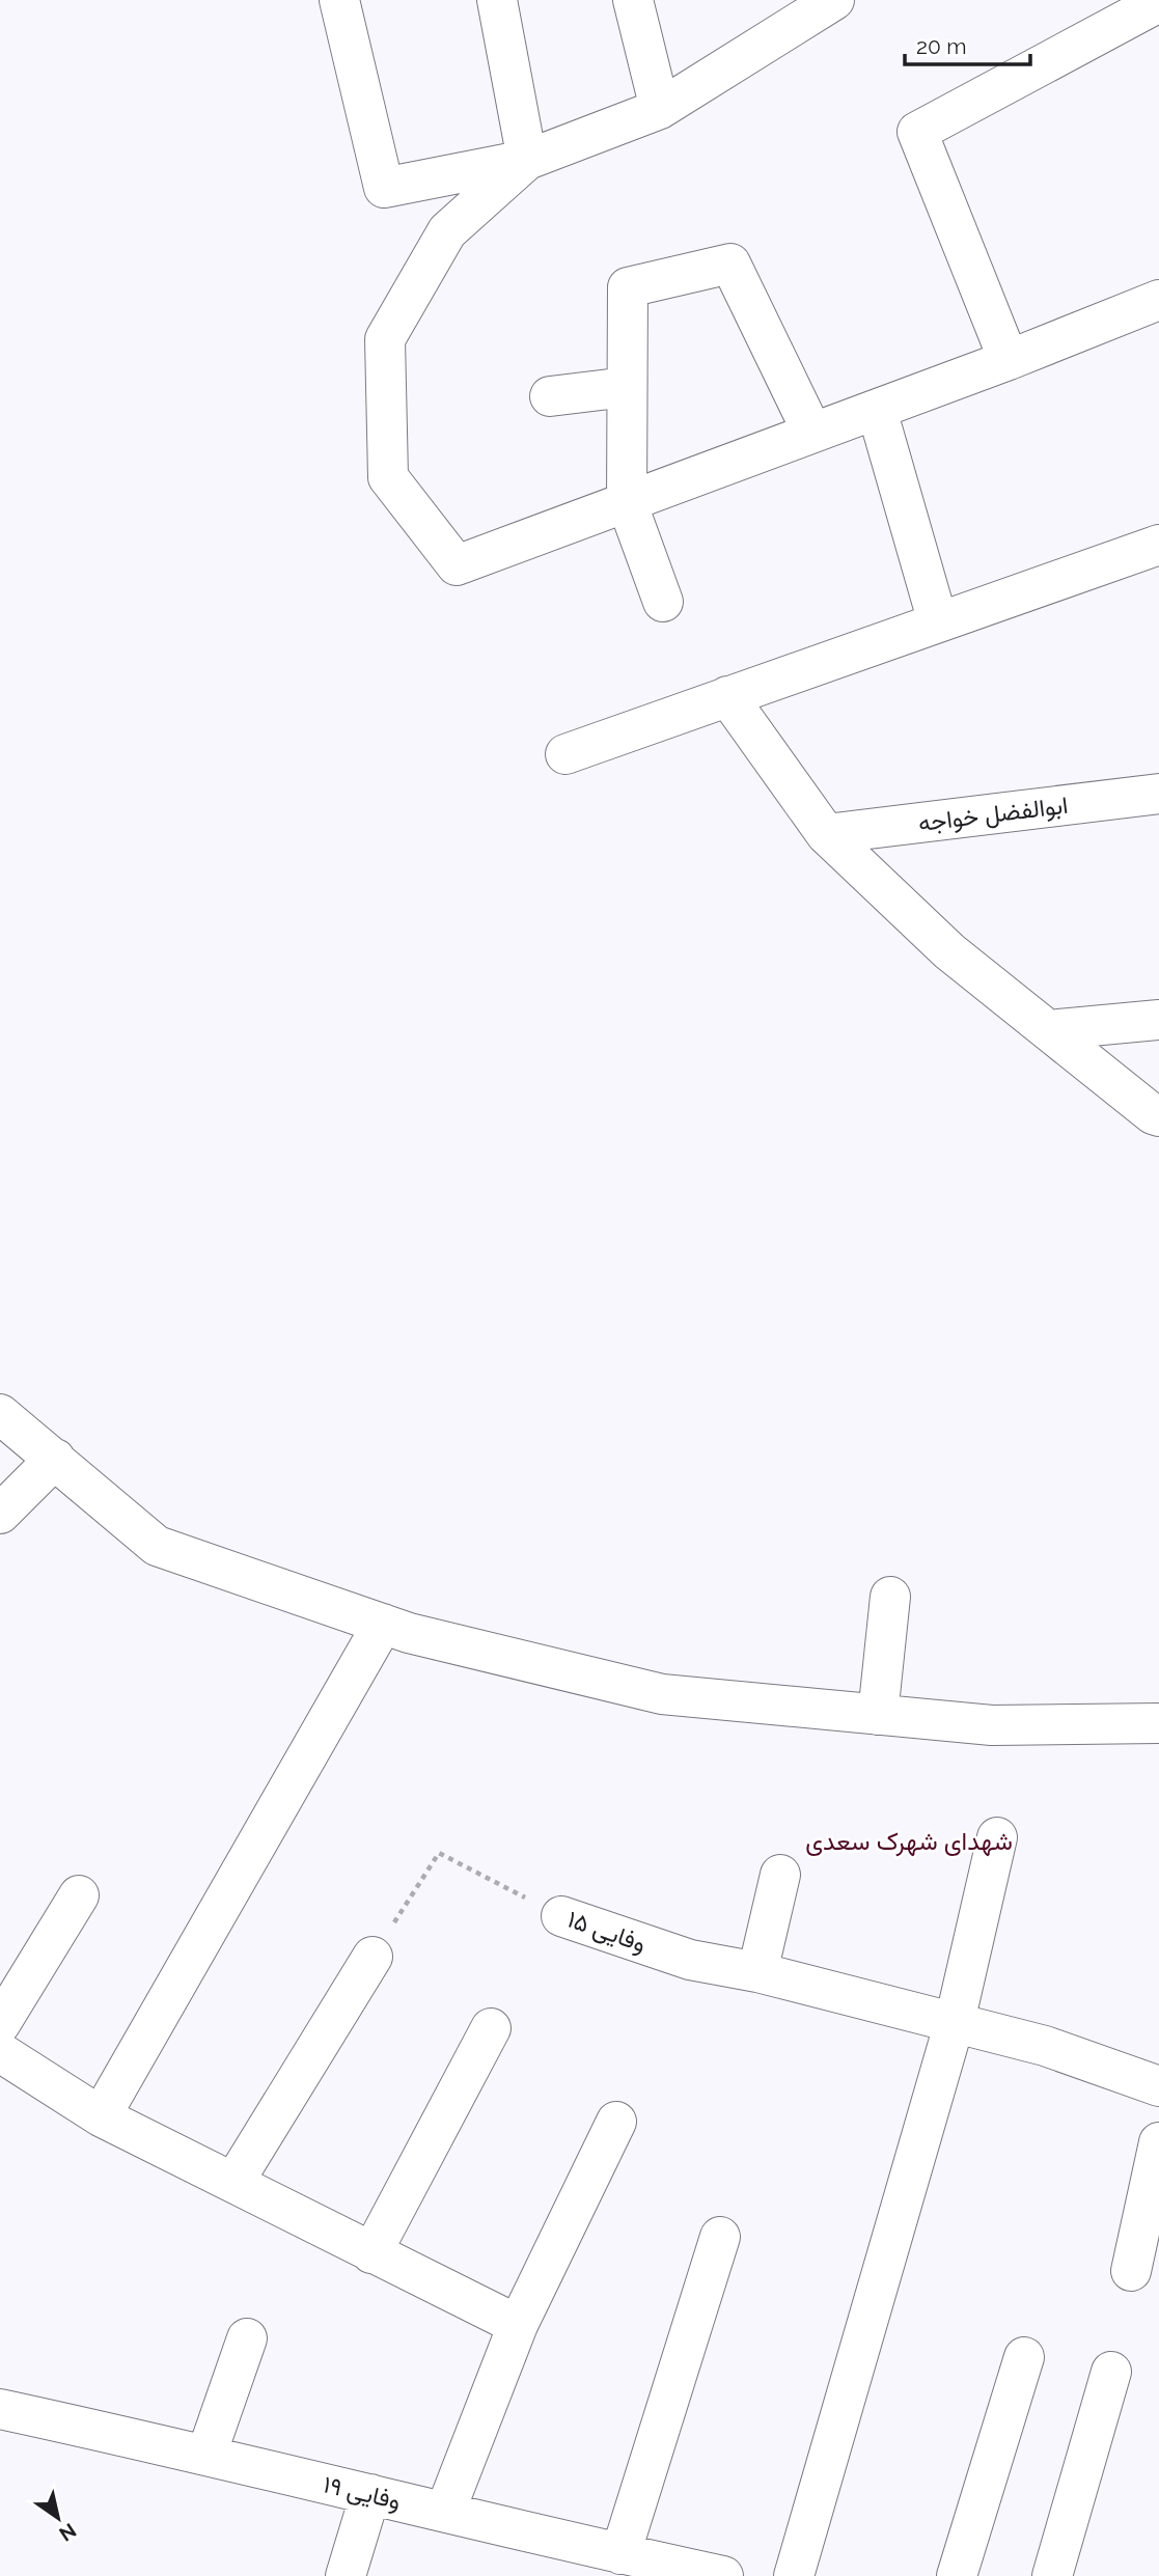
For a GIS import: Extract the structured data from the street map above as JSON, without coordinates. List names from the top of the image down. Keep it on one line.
{"streets":{"street":["ابوالفضل خواجه","وفایی ۱۵","وفایی ۱۹"]},"districts":["شهدای شهرک سعدی"],"scale_bar":"20 m","north":"bottom right"}
